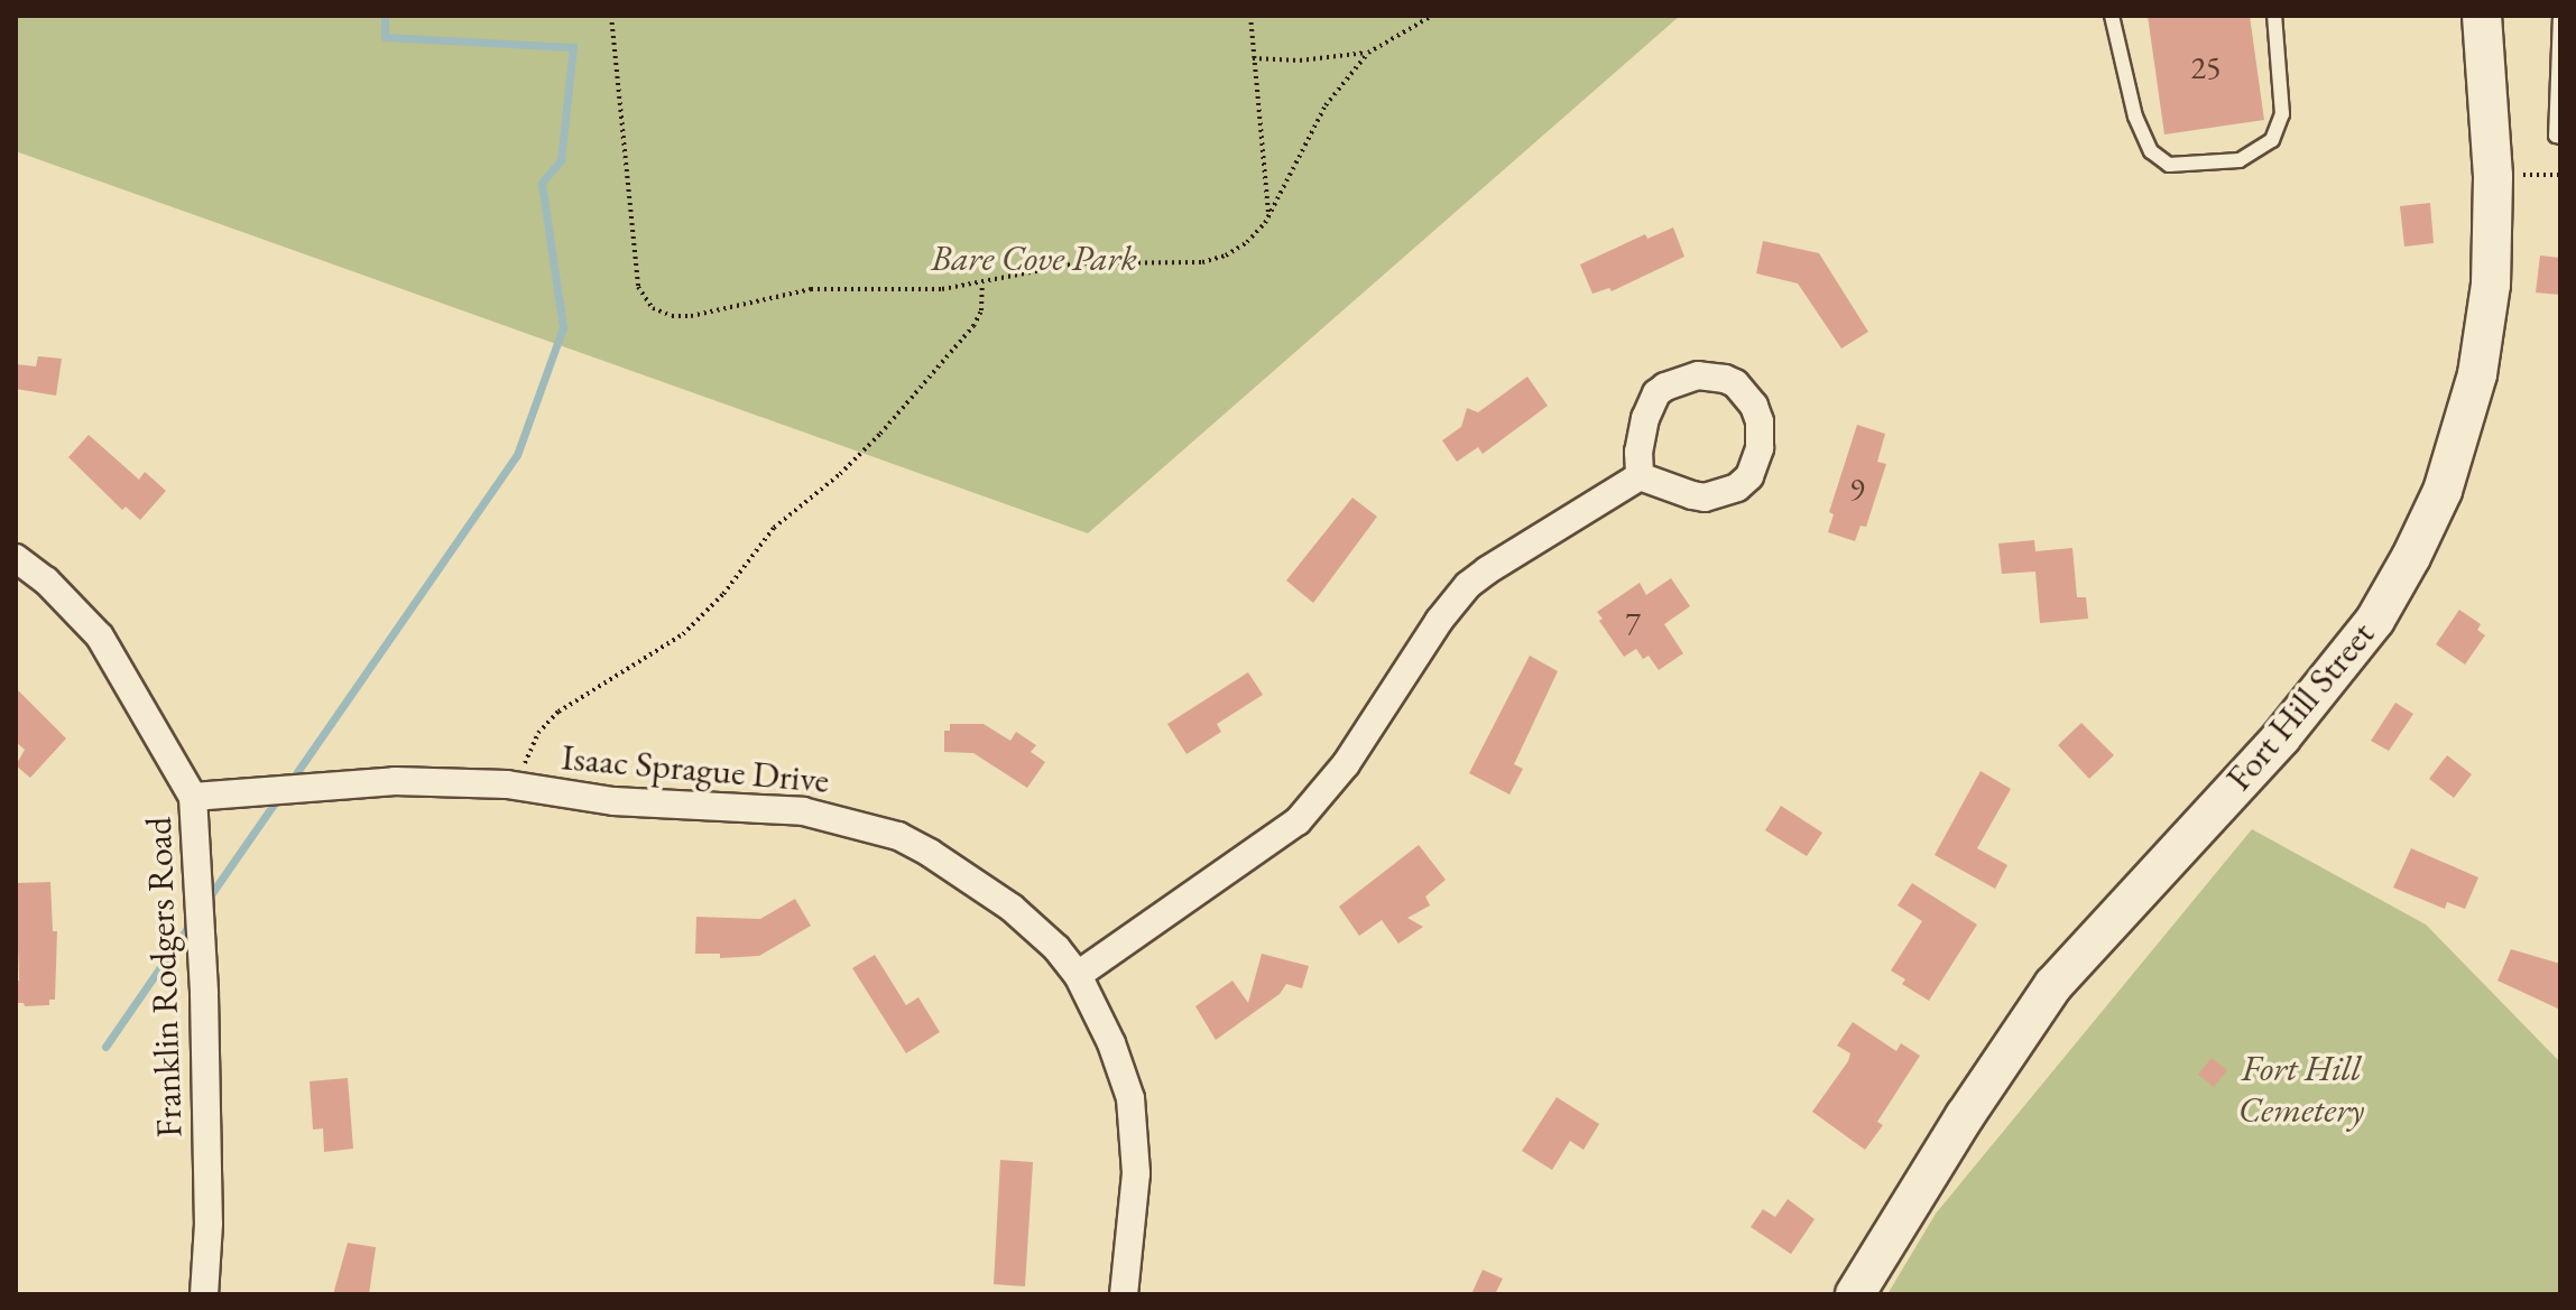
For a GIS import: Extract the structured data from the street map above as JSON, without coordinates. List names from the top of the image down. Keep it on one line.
{"streets":{"main road":["Fort Hill Street"],"street":["Isaac Sprague Drive","Franklin Rodgers Road"]},"crossings":[["Isaac Sprague Drive","Franklin Rodgers Road"]],"parks":["Bare Cove Park","Fort Hill Cemetery"],"house_numbers":["25","9","7"]}
